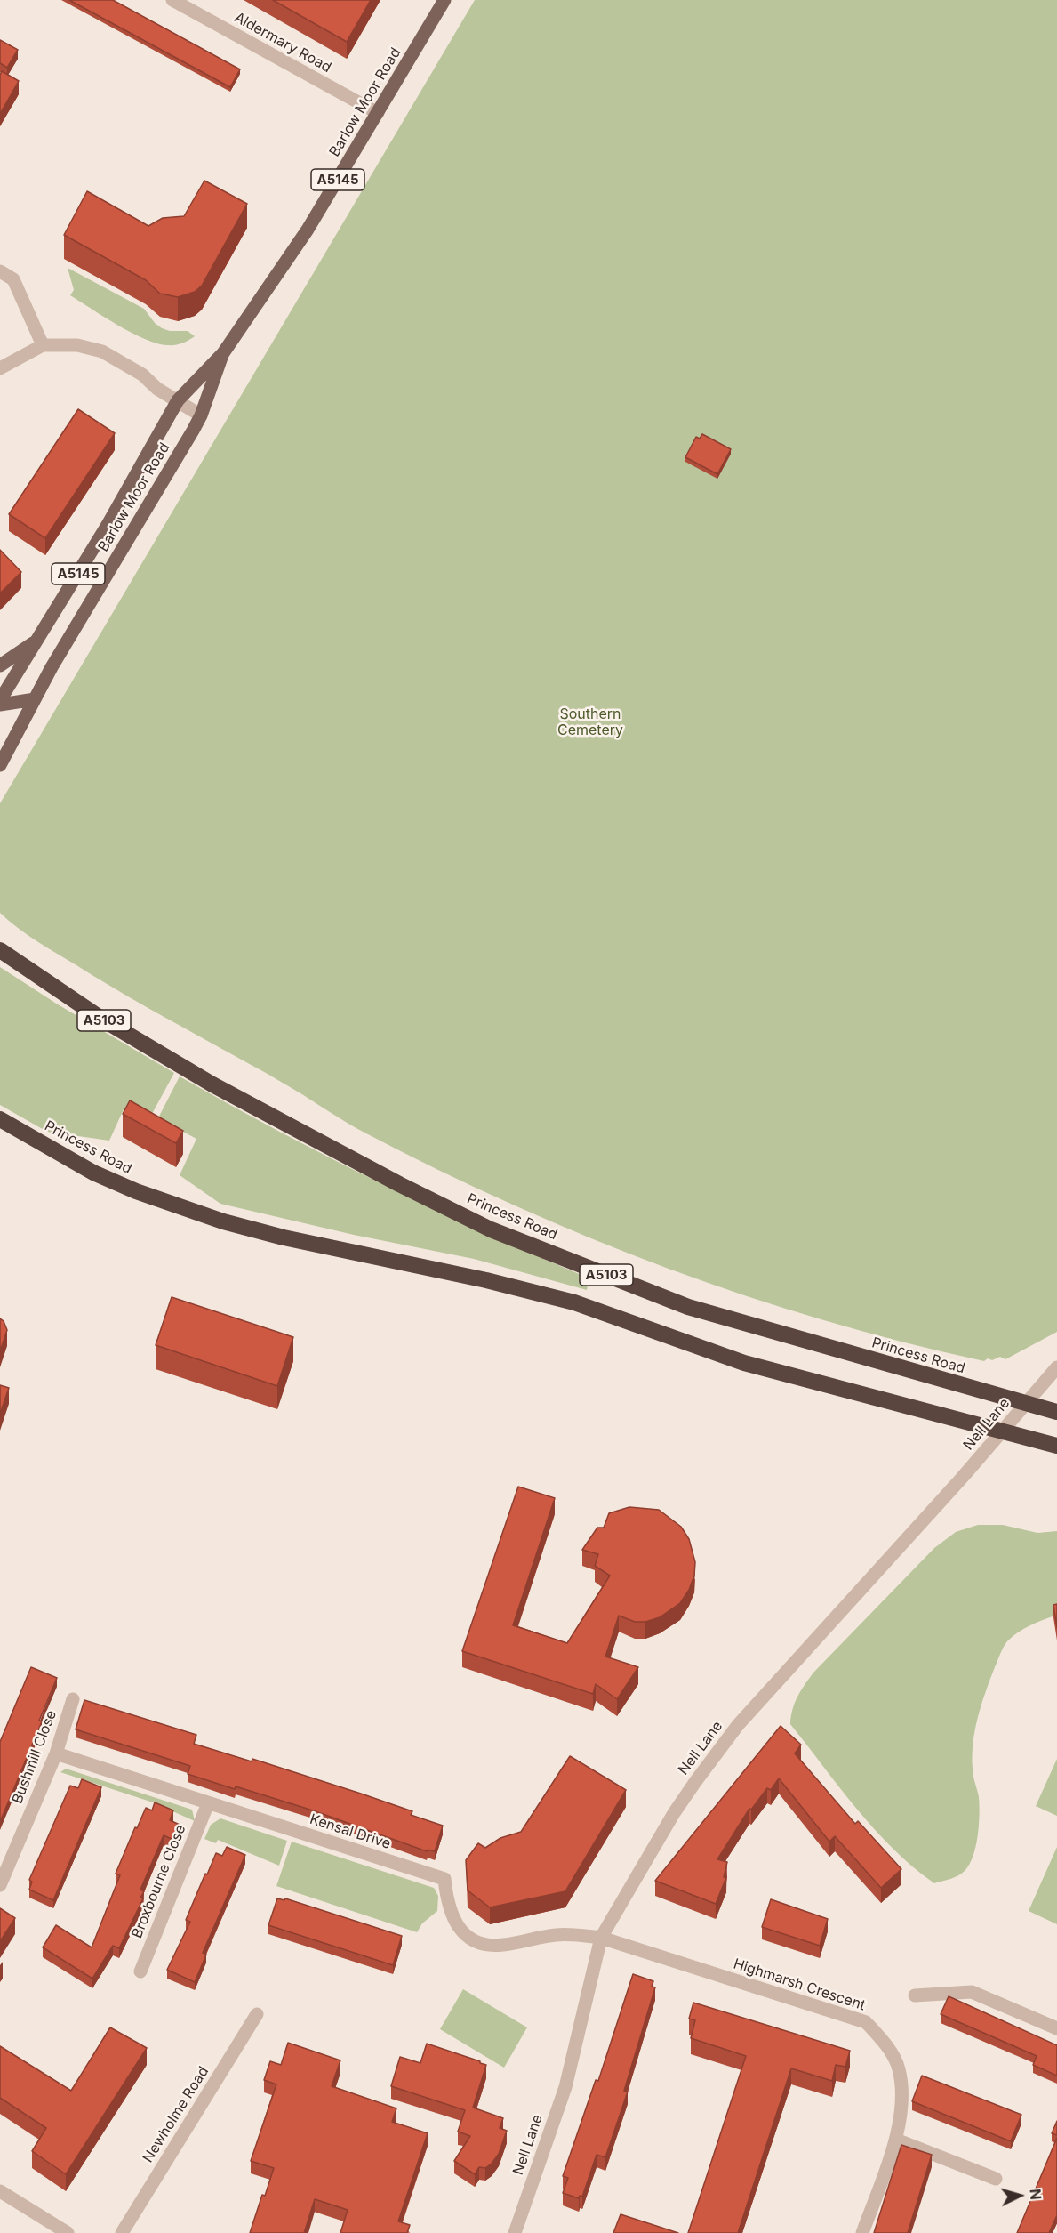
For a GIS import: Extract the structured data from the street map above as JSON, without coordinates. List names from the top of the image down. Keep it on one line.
{"streets":{"highway":["A5103","Princess Road"],"main road":["Barlow Moor Road","A5145"],"street":["Aldermary Road","Nell Lane","Bushmill Close","Kensal Drive","Broxbourne Close","Highmarsh Crescent","Newholme Road"]},"crossings":[["Aldermary Road","Barlow Moor Road"],["Barlow Moor Road","A5145"],["Princess Road","Nell Lane"],["Nell Lane","Kensal Drive"],["Nell Lane","Highmarsh Crescent"],["Bushmill Close","Kensal Drive"],["Kensal Drive","Broxbourne Close"],["Kensal Drive","Highmarsh Crescent"]],"parks":["Southern Cemetery"],"north":"right"}
